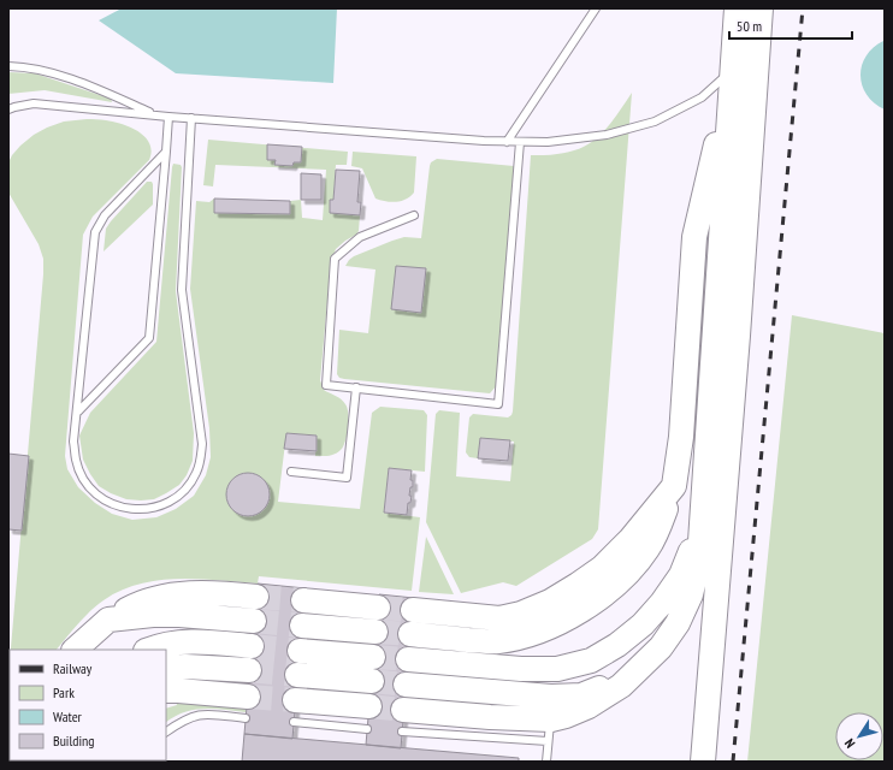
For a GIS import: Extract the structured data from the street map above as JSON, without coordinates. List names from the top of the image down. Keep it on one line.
{"legend":["Railway","Park","Water","Building"],"scale_bar":"50 m","north":"bottom left"}
